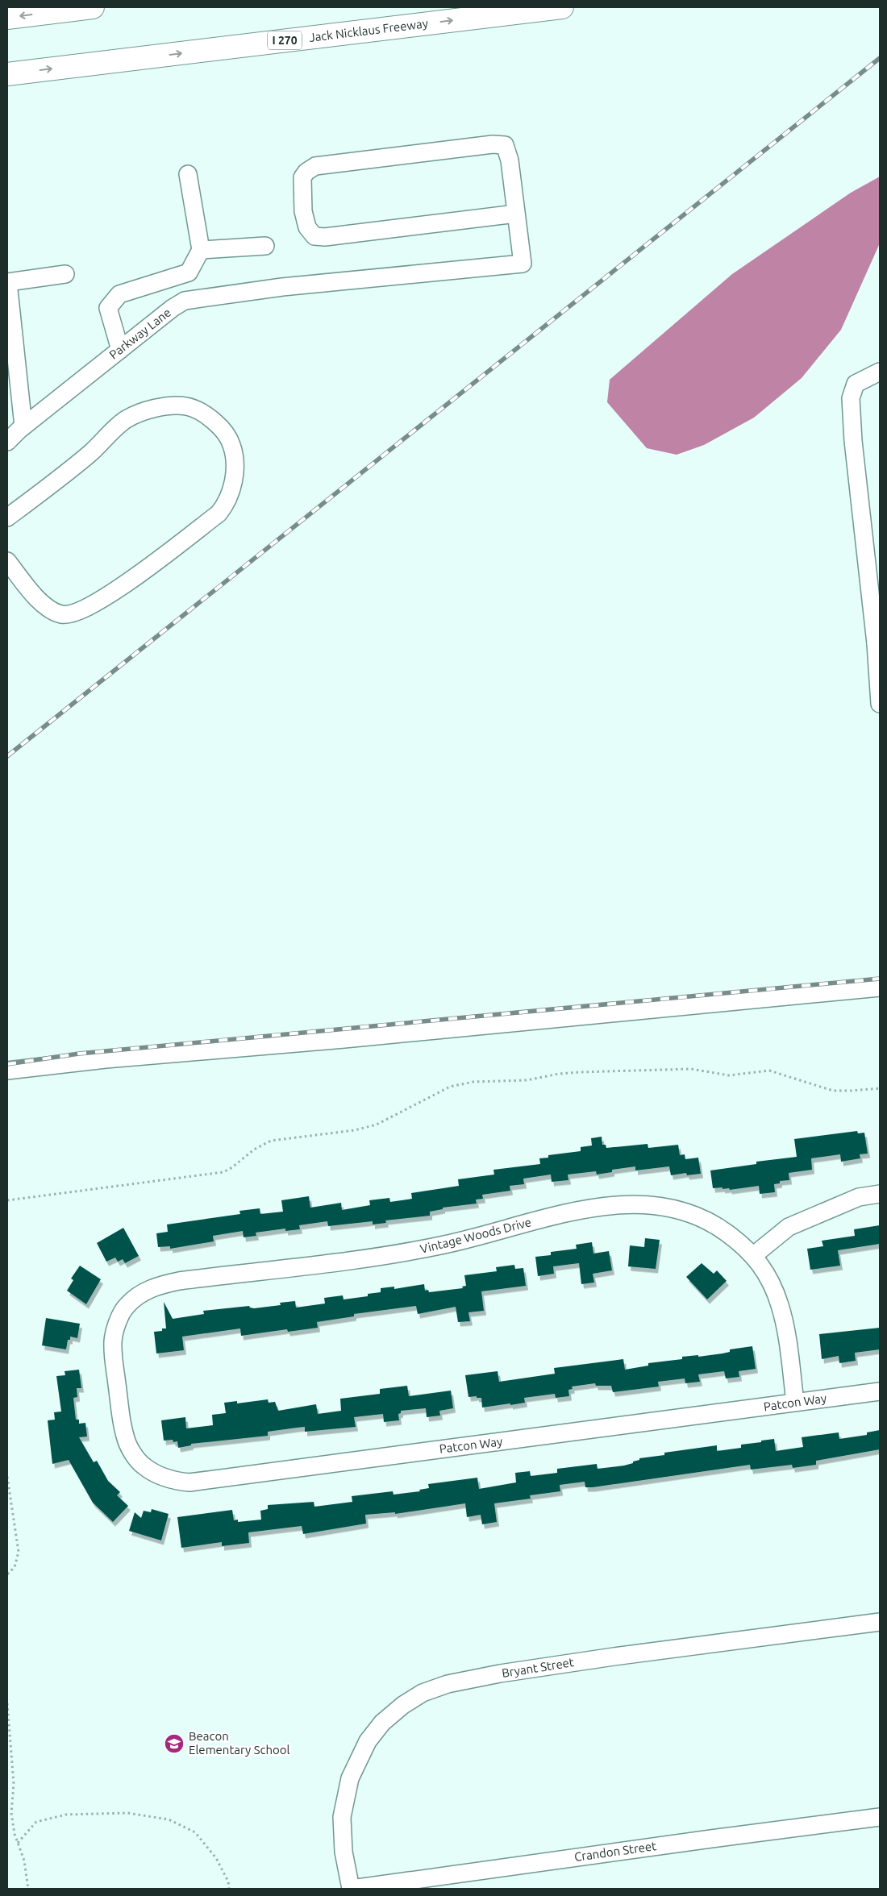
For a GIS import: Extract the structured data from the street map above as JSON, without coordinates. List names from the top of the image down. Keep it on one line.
{"streets":{"highway":["Jack Nicklaus Freeway","I 270"],"street":["Parkway Lane","Vintage Woods Drive","Patcon Way","Bryant Street","Crandon Street"]},"crossings":[["Vintage Woods Drive","Patcon Way"],["Bryant Street","Crandon Street"]],"one_way":["Jack Nicklaus Freeway"],"places":{"school or university":["Beacon Elementary School"]}}
